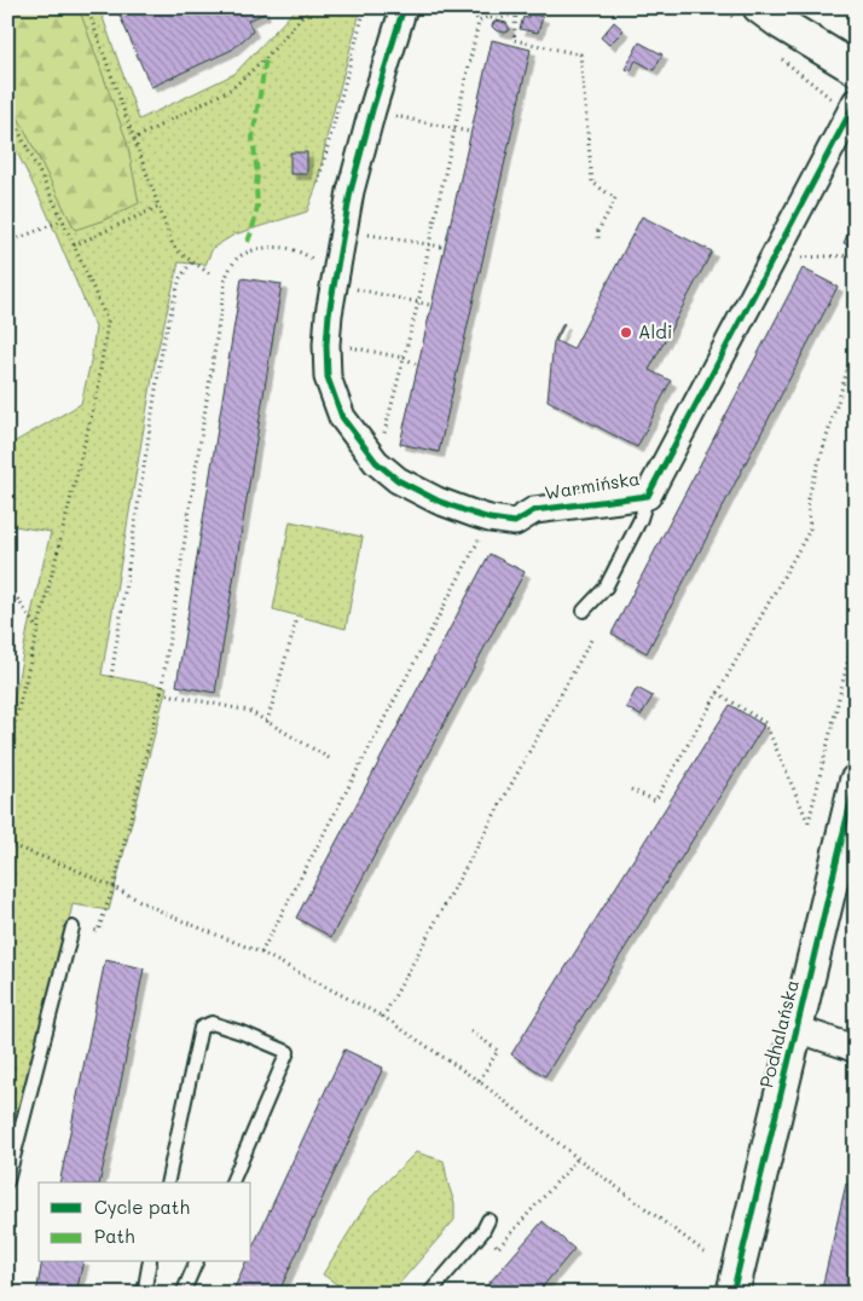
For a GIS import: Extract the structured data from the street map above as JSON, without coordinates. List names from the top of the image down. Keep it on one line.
{"streets":{"street":["Warmińska","Podhalańska"]},"places":["Aldi"],"legend":["Cycle path","Path"]}
